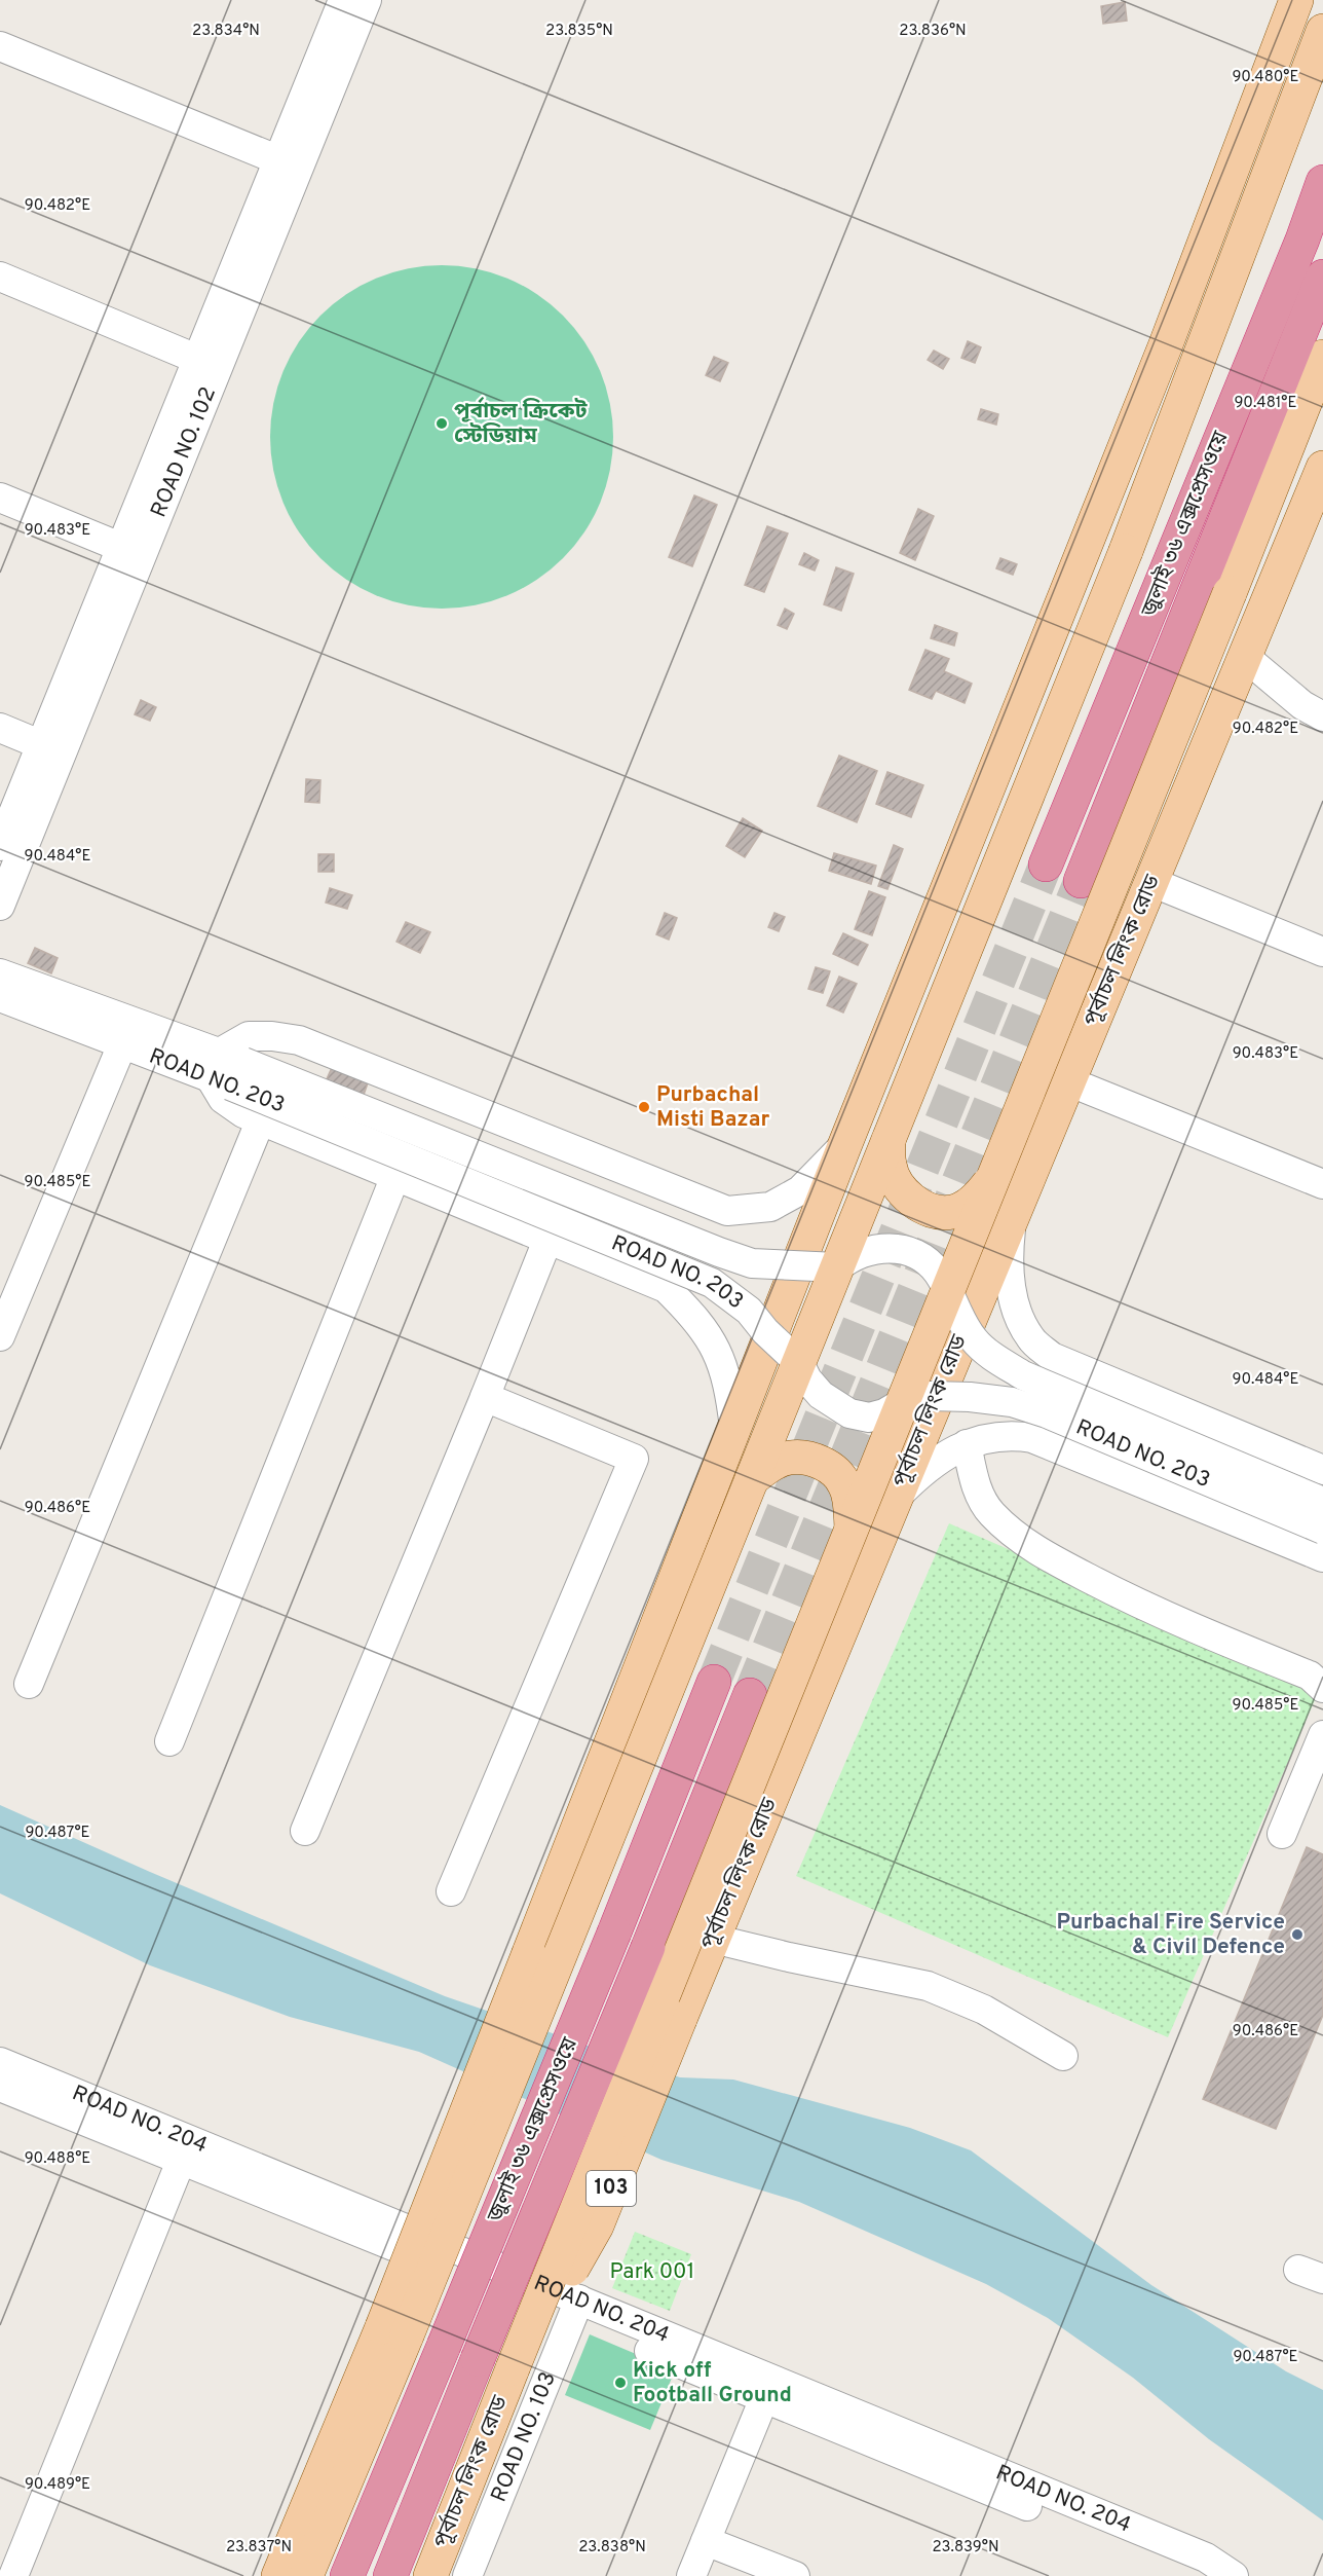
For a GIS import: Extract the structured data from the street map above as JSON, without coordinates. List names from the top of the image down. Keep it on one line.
{"streets":{"highway":["জুলাই ৩৬ এক্সপ্রেসওয়ে"],"main road":["পূর্বাচল লিংক রোড","103"],"street":["ROAD NO. 102","ROAD NO. 203","ROAD NO. 204","ROAD NO. 103"]},"crossings":[["পূর্বাচল লিংক রোড","ROAD NO. 203"],["ROAD NO. 204","ROAD NO. 103"]],"parks":["Park 001"],"places":["পূর্বাচল ক্রিকেট স্টেডিয়াম","Purbachal Misti Bazar","Purbachal Fire Service & Civil Defence","Kick off Football Ground"],"coordinates":["23.834°N","23.835°N","23.836°N","90.480°E","90.482°E","90.481°E","90.483°E","90.484°E","90.485°E","90.486°E","90.487°E","90.488°E","90.489°E","23.837°N","23.838°N","23.839°N"]}
